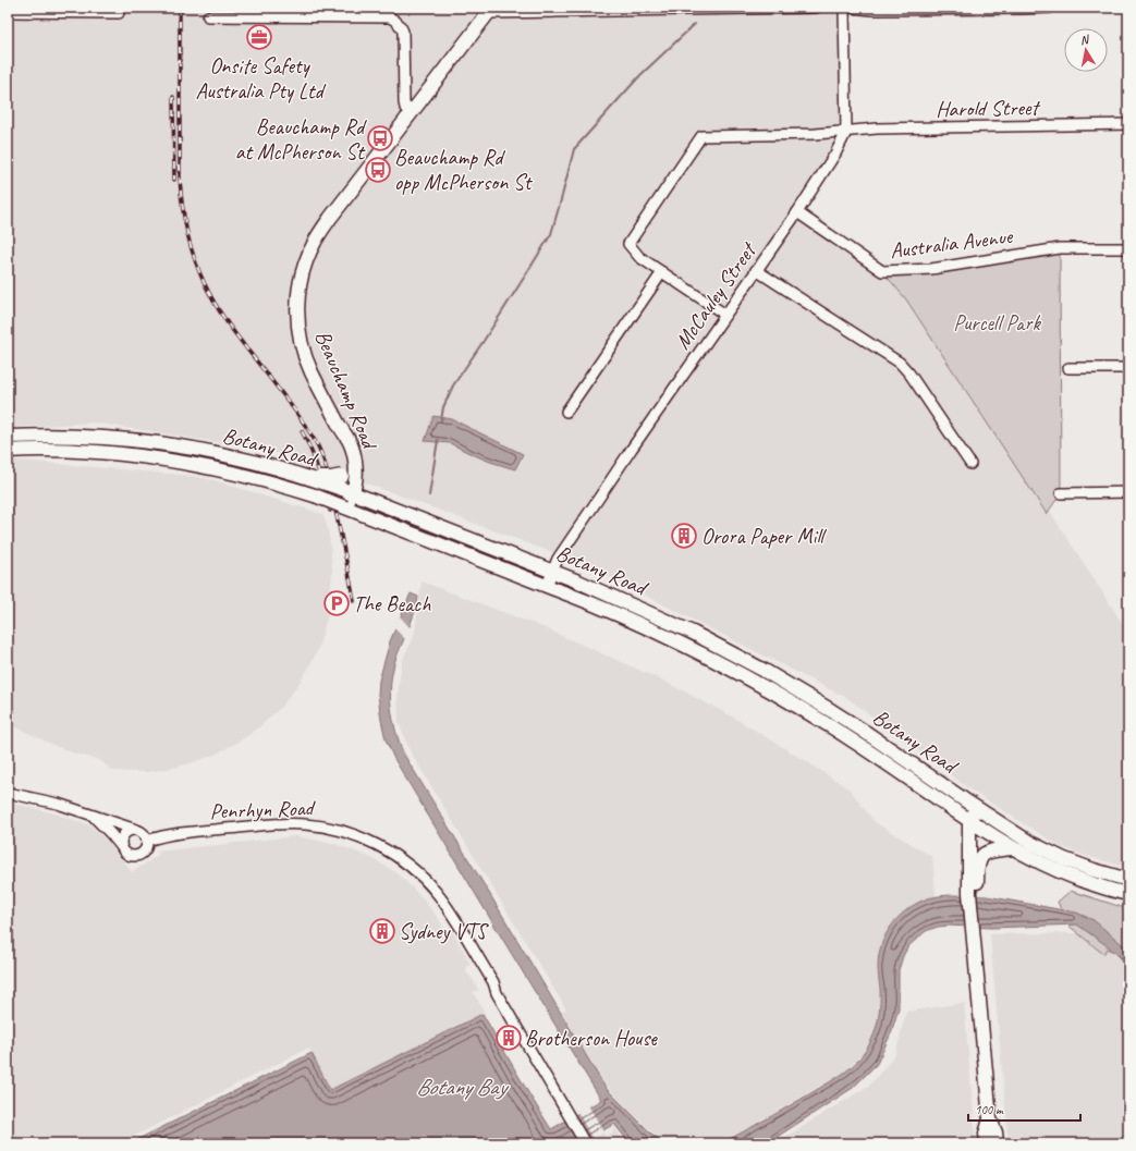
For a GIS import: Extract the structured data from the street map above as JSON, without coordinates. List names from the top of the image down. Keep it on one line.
{"streets":{"main road":["Beauchamp Road","Botany Road"],"street":["Harold Street","Australia Avenue","McCauley Street","Penrhyn Road"]},"crossings":[["Harold Street","McCauley Street"],["Australia Avenue","McCauley Street"],["McCauley Street","Botany Road"],["Beauchamp Road","Botany Road"]],"water":["Botany Bay"],"parks":["Purcell Park"],"places":{"office":["Onsite Safety Australia Pty Ltd"],"bus stop":["Beauchamp Rd at McPherson St","Beauchamp Rd opp McPherson St"],"building":["Orora Paper Mill","Sydney VTS","Brotherson House"],"parking":["The Beach"]},"scale_bar":"100 m","north":"top"}
